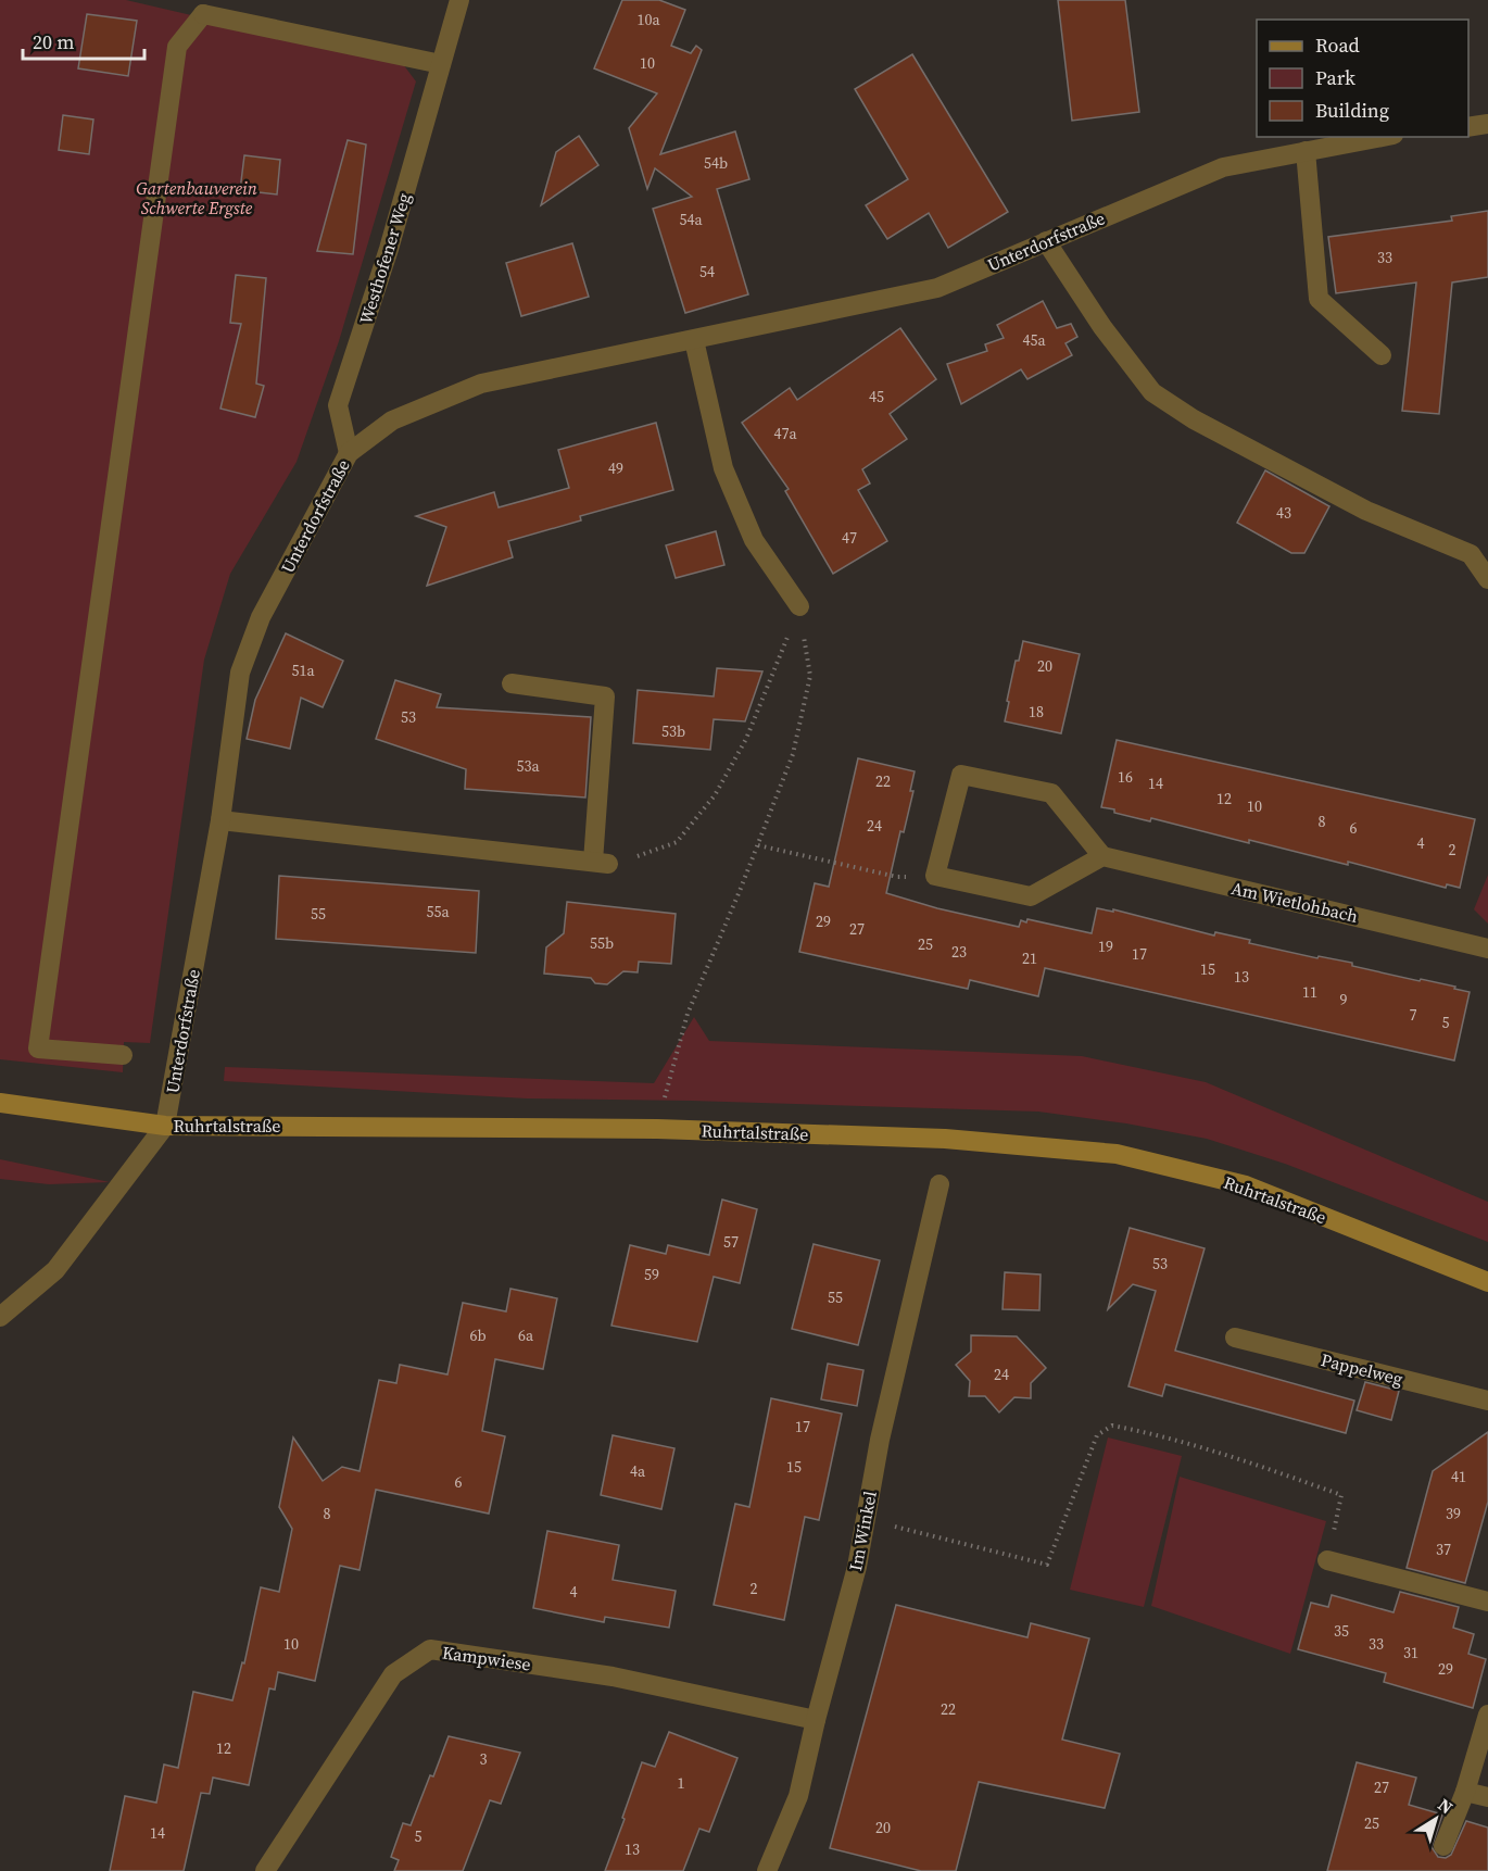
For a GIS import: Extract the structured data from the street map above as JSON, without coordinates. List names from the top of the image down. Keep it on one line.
{"streets":{"main road":["Ruhrtalstraße"],"street":["Unterdorfstraße","Westhofener Weg","Am Wietlohbach","Pappelweg","Im Winkel","Kampwiese"]},"crossings":[["Unterdorfstraße","Westhofener Weg"],["Unterdorfstraße","Ruhrtalstraße"],["Im Winkel","Kampwiese"]],"parks":["Gartenbauverein Schwerte Ergste"],"house_numbers":["10a","10","54b","54a","33","54","45a","45","47a","49","43","47","20","51a","18","53","53b","53a","16","22","14","12","10","8","24","6","4","2","55a","55","29","27","55b","25","19","23","17","21","15","13","11","9","7","5","57","53","59","55","6b","6a","24","17","15","4a","41","6","8","39","37","2","4","35","10","33","31","29","22","12","3","1","27","25","20","14","5","13"],"legend":["Road","Park","Building"],"scale_bar":"20 m","north":"top right"}
